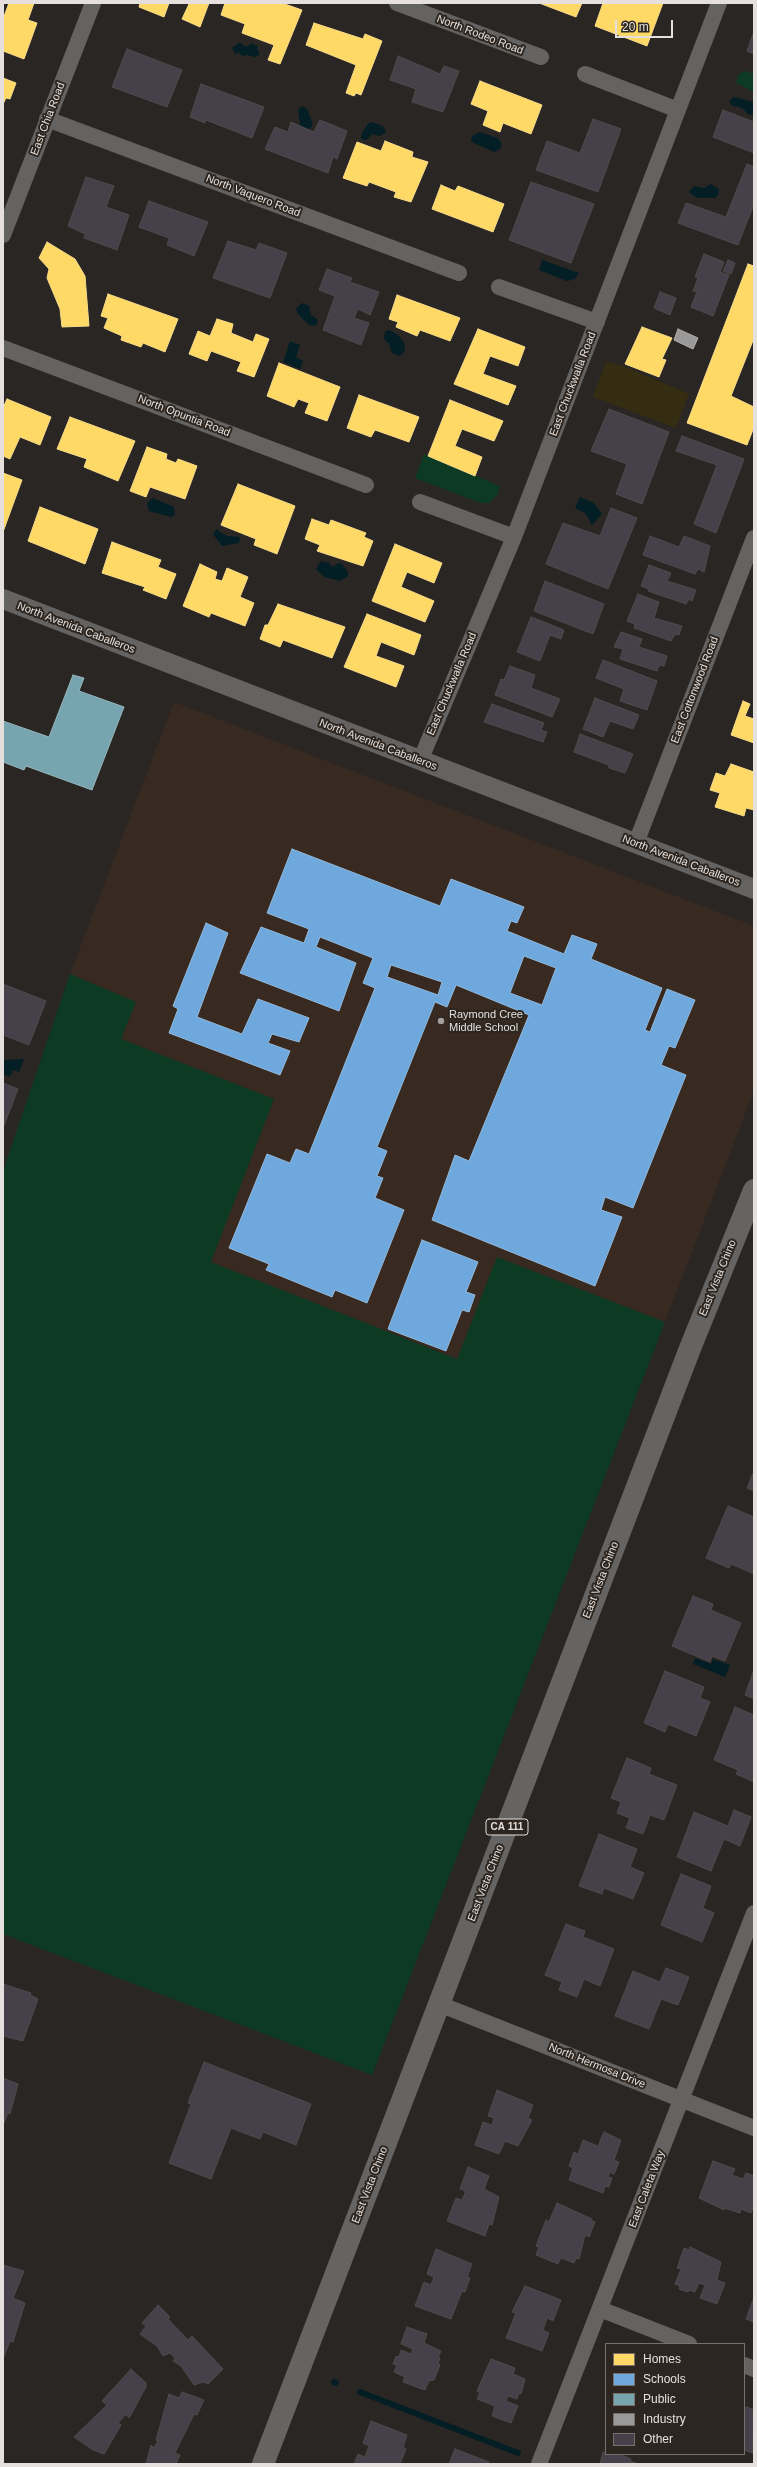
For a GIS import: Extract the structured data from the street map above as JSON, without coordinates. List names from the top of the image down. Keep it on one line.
{"streets":{"main road":["East Vista Chino","CA 111"],"street":["North Rodeo Road","East Chia Road","North Vaquero Road","East Chuckwalla Road","North Opuntia Road","North Avenida Caballeros","East Cottonwood Road","North Hermosa Drive","East Caleta Way"]},"crossings":[["East Chia Road","North Vaquero Road"],["East Chuckwalla Road","North Avenida Caballeros"],["North Avenida Caballeros","East Cottonwood Road"],["East Vista Chino","North Hermosa Drive"],["North Hermosa Drive","East Caleta Way"]],"places":["Raymond Cree Middle School"],"legend":["Homes","Schools","Public","Industry","Other"],"scale_bar":"20 m"}
